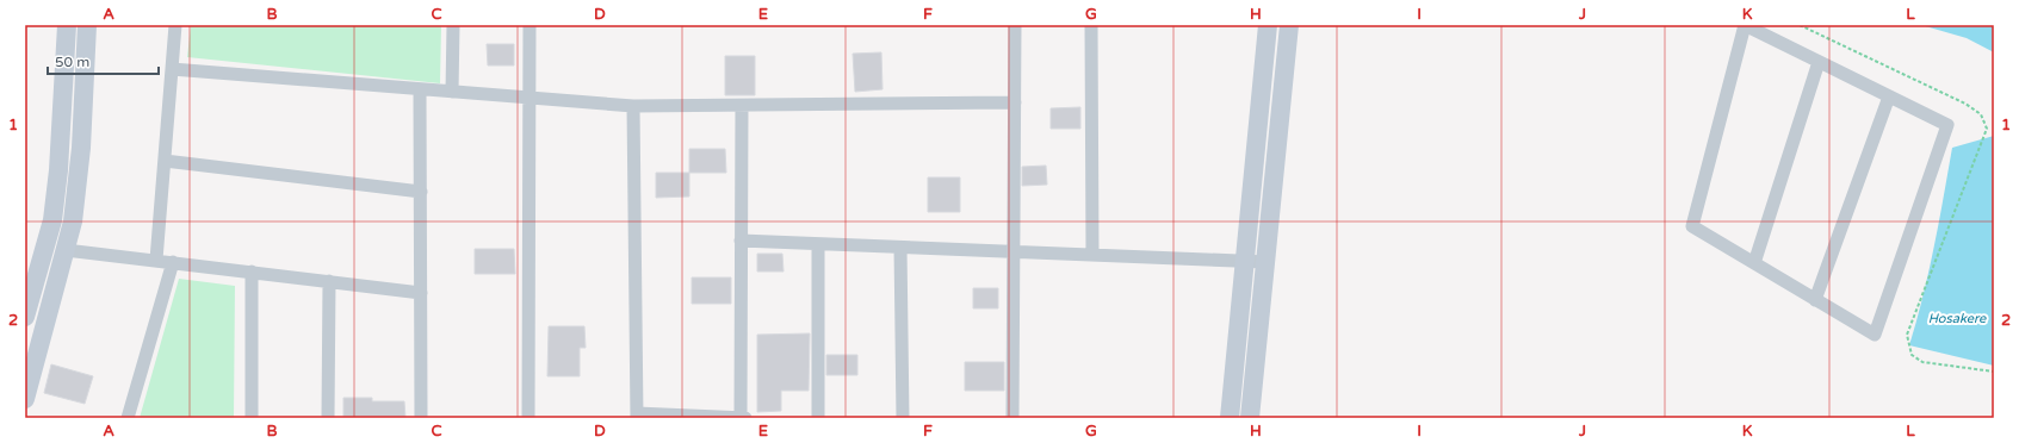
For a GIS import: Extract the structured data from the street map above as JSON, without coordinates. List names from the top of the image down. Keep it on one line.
{"water":["Hosakere"],"scale_bar":"50 m","grid":{"columns":["A","B","C","D","E","F","G","H","I","J","K","L"],"rows":["1","2"]}}
